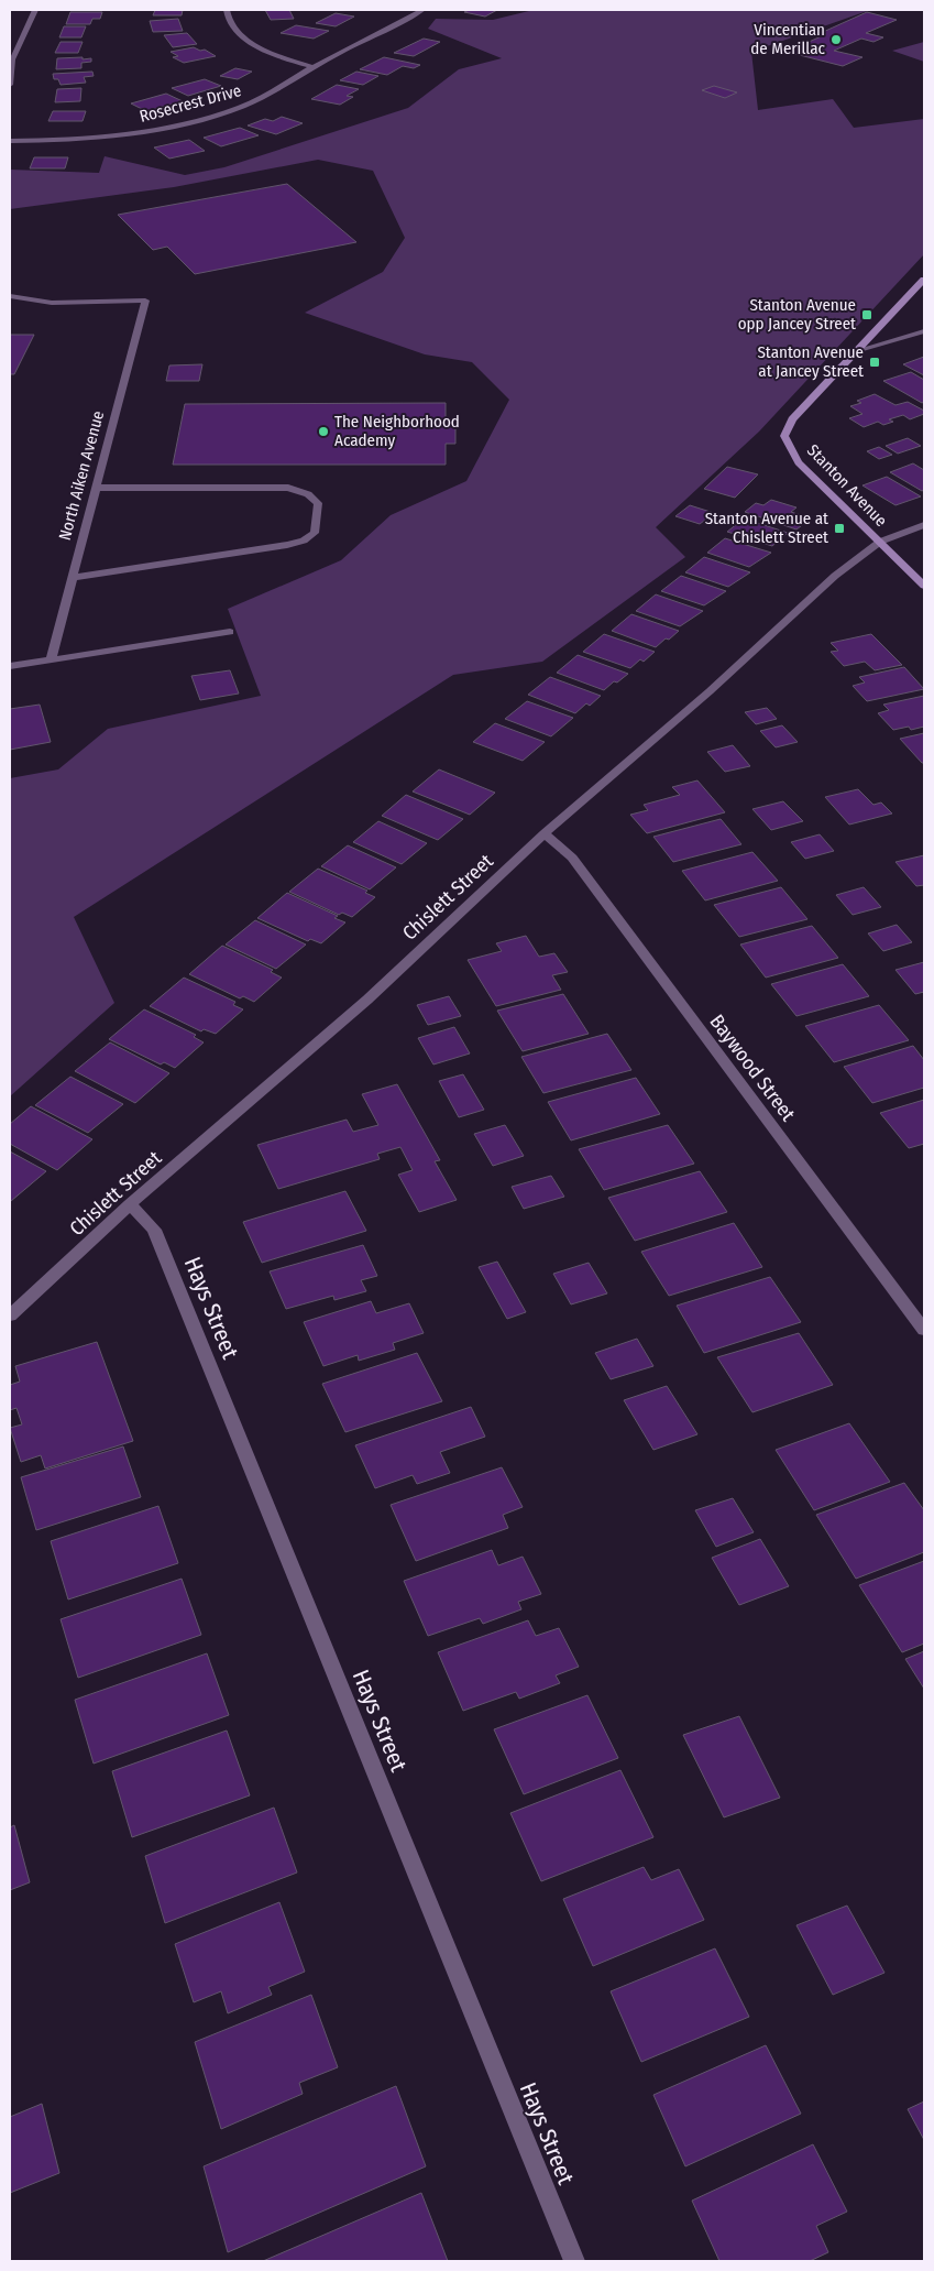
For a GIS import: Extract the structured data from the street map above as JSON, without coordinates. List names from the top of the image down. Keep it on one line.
{"streets":{"street":["Rosecrest Drive","North Aiken Avenue","Stanton Avenue","Chislett Street","Baywood Street","Hays Street"]},"crossings":[["Stanton Avenue","Chislett Street"],["Chislett Street","Baywood Street"],["Chislett Street","Hays Street"]],"places":{"other":["Vincentian de Merillac","The Neighborhood Academy"],"transit":["Stanton Avenue opp Jancey Street","Stanton Avenue at Jancey Street","Stanton Avenue at Chislett Street"]}}
